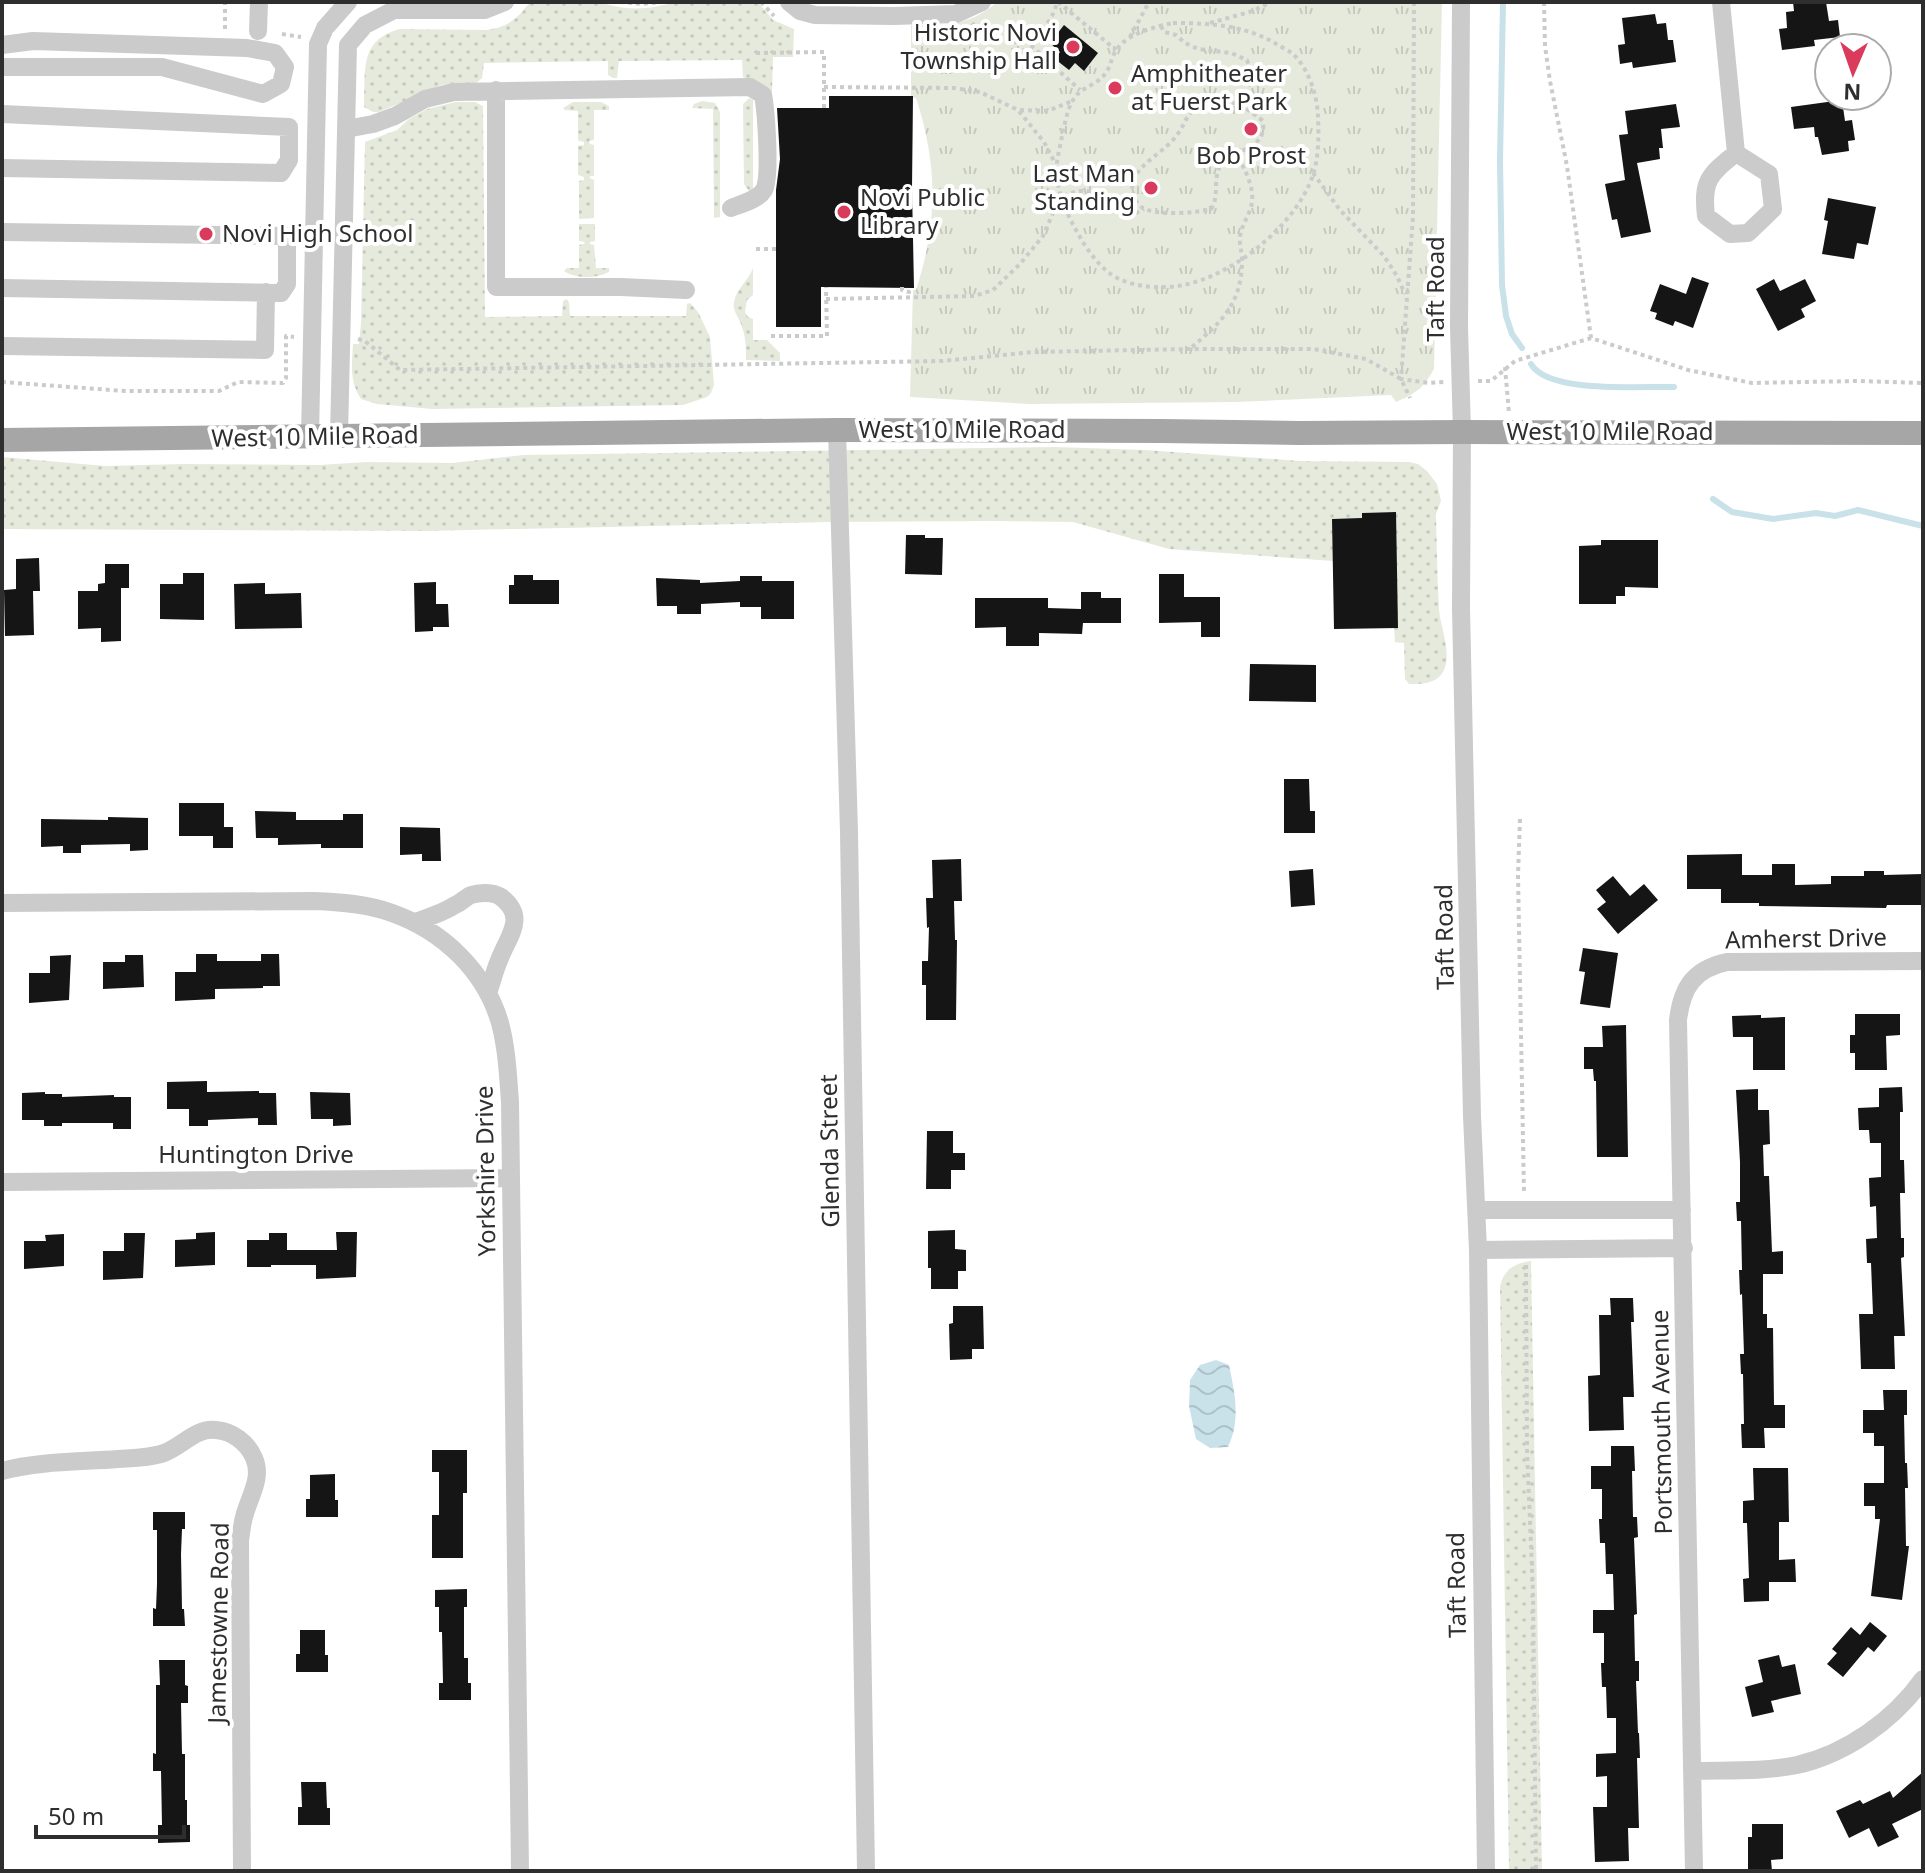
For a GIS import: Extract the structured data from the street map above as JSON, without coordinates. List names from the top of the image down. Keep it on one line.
{"streets":{"main road":["West 10 Mile Road"],"street":["Taft Road","Amherst Drive","Glenda Street","Huntington Drive","Yorkshire Drive","Portsmouth Avenue","Jamestowne Road"]},"crossings":[["Taft Road","West 10 Mile Road"],["West 10 Mile Road","Glenda Street"],["Amherst Drive","Portsmouth Avenue"],["Huntington Drive","Yorkshire Drive"]],"places":["Historic Novi Township Hall","Amphitheater at Fuerst Park","Bob Prost","Last Man Standing","Novi Public Library","Novi High School"],"scale_bar":"50 m","north":"bottom"}
